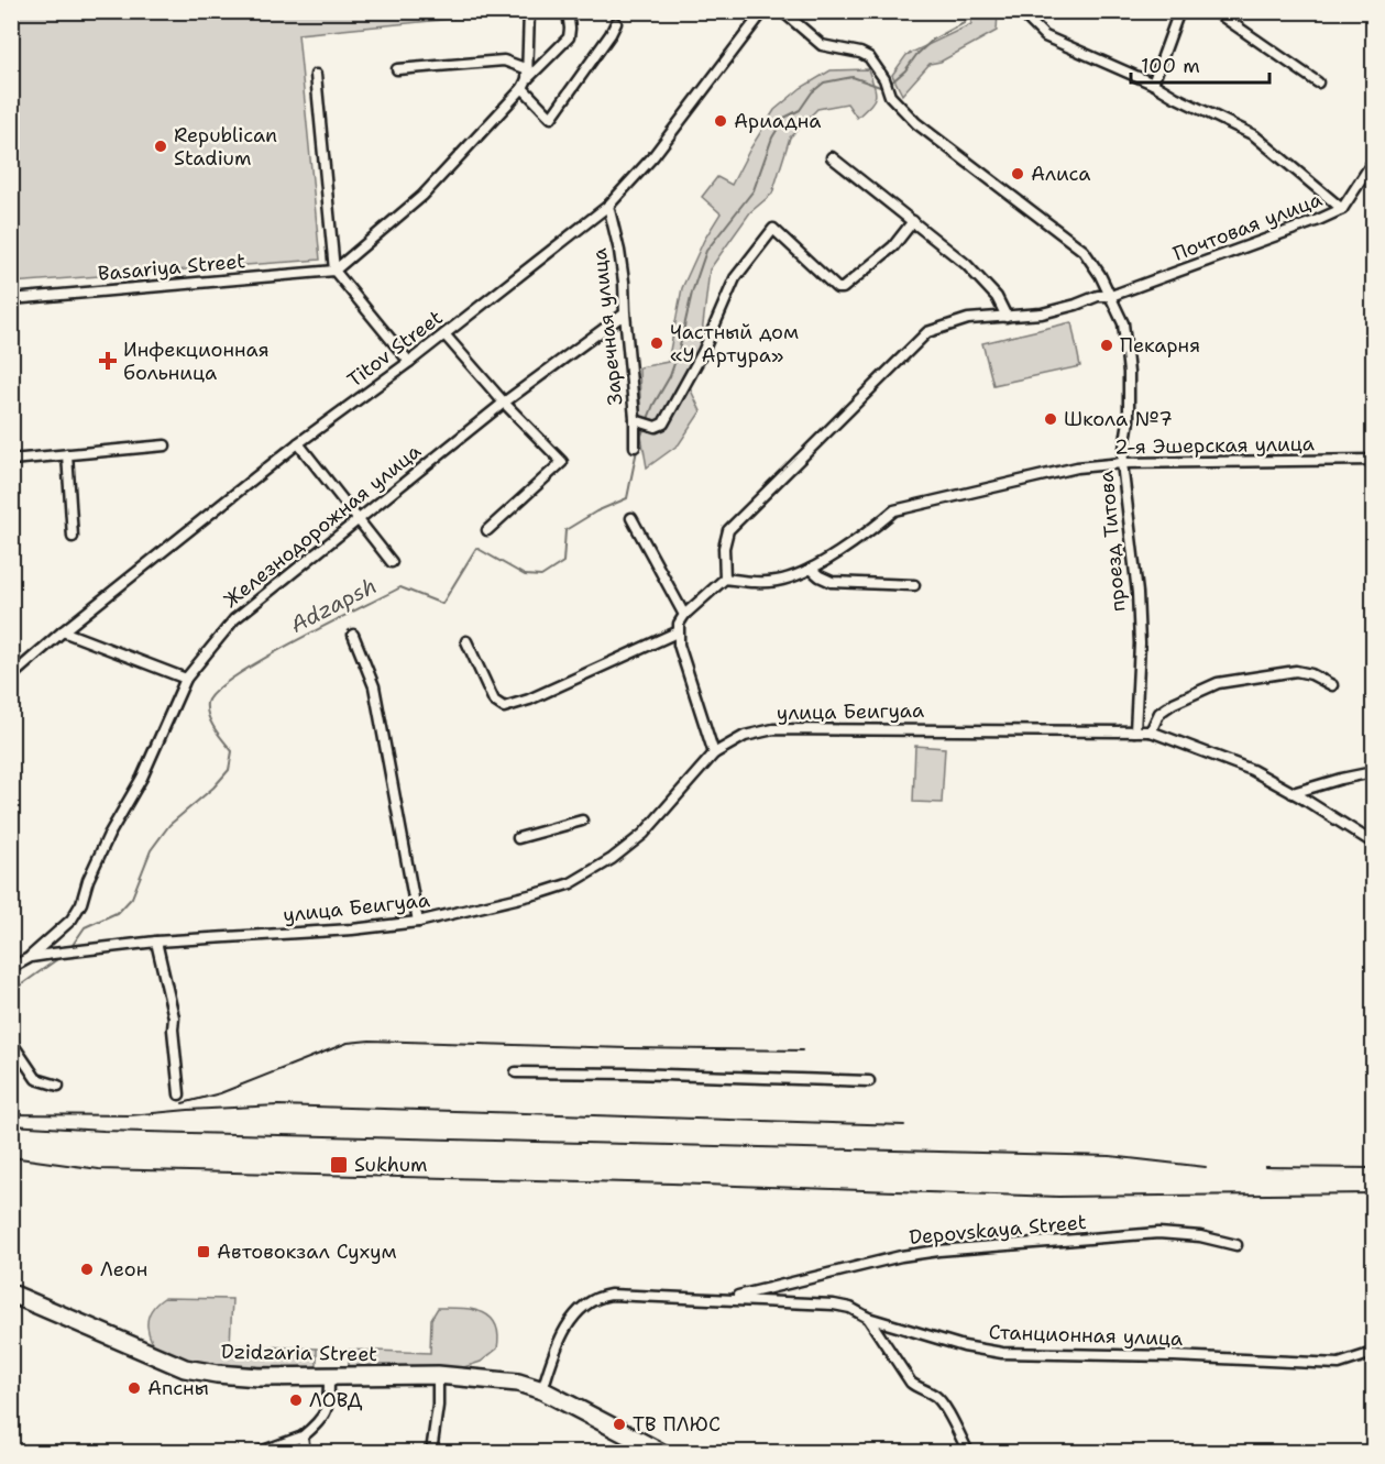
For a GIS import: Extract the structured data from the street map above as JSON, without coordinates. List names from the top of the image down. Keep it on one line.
{"streets":{"highway":["Dzidzaria Street"],"street":["Почтовая улица","Basariya Street","Заречная улица","Titov Street","2-я Эшерская улица","Железнодорожная улица","проезд Титова","улица Беигуаа","Depovskaya Street","Станционная улица"]},"crossings":[["Почтовая улица","2-я Эшерская улица"],["Почтовая улица","проезд Титова"],["Заречная улица","Titov Street"],["Заречная улица","Железнодорожная улица"],["2-я Эшерская улица","проезд Титова"],["Железнодорожная улица","улица Беигуаа"],["проезд Титова","улица Беигуаа"],["Depovskaya Street","Станционная улица"],["Станционная улица","Dzidzaria Street"]],"water":["Adzapsh"],"places":{"other":["Ариадна","Republican Stadium","Алиса","Частный дом «У Артура»","Пекарня","Школа №7","Леон","Апсны","ЛОВД","ТВ ПЛЮС"],"health":["Инфекционная больница"],"transit":["Sukhum","Автовокзал Сухум"]},"scale_bar":"100 m"}
